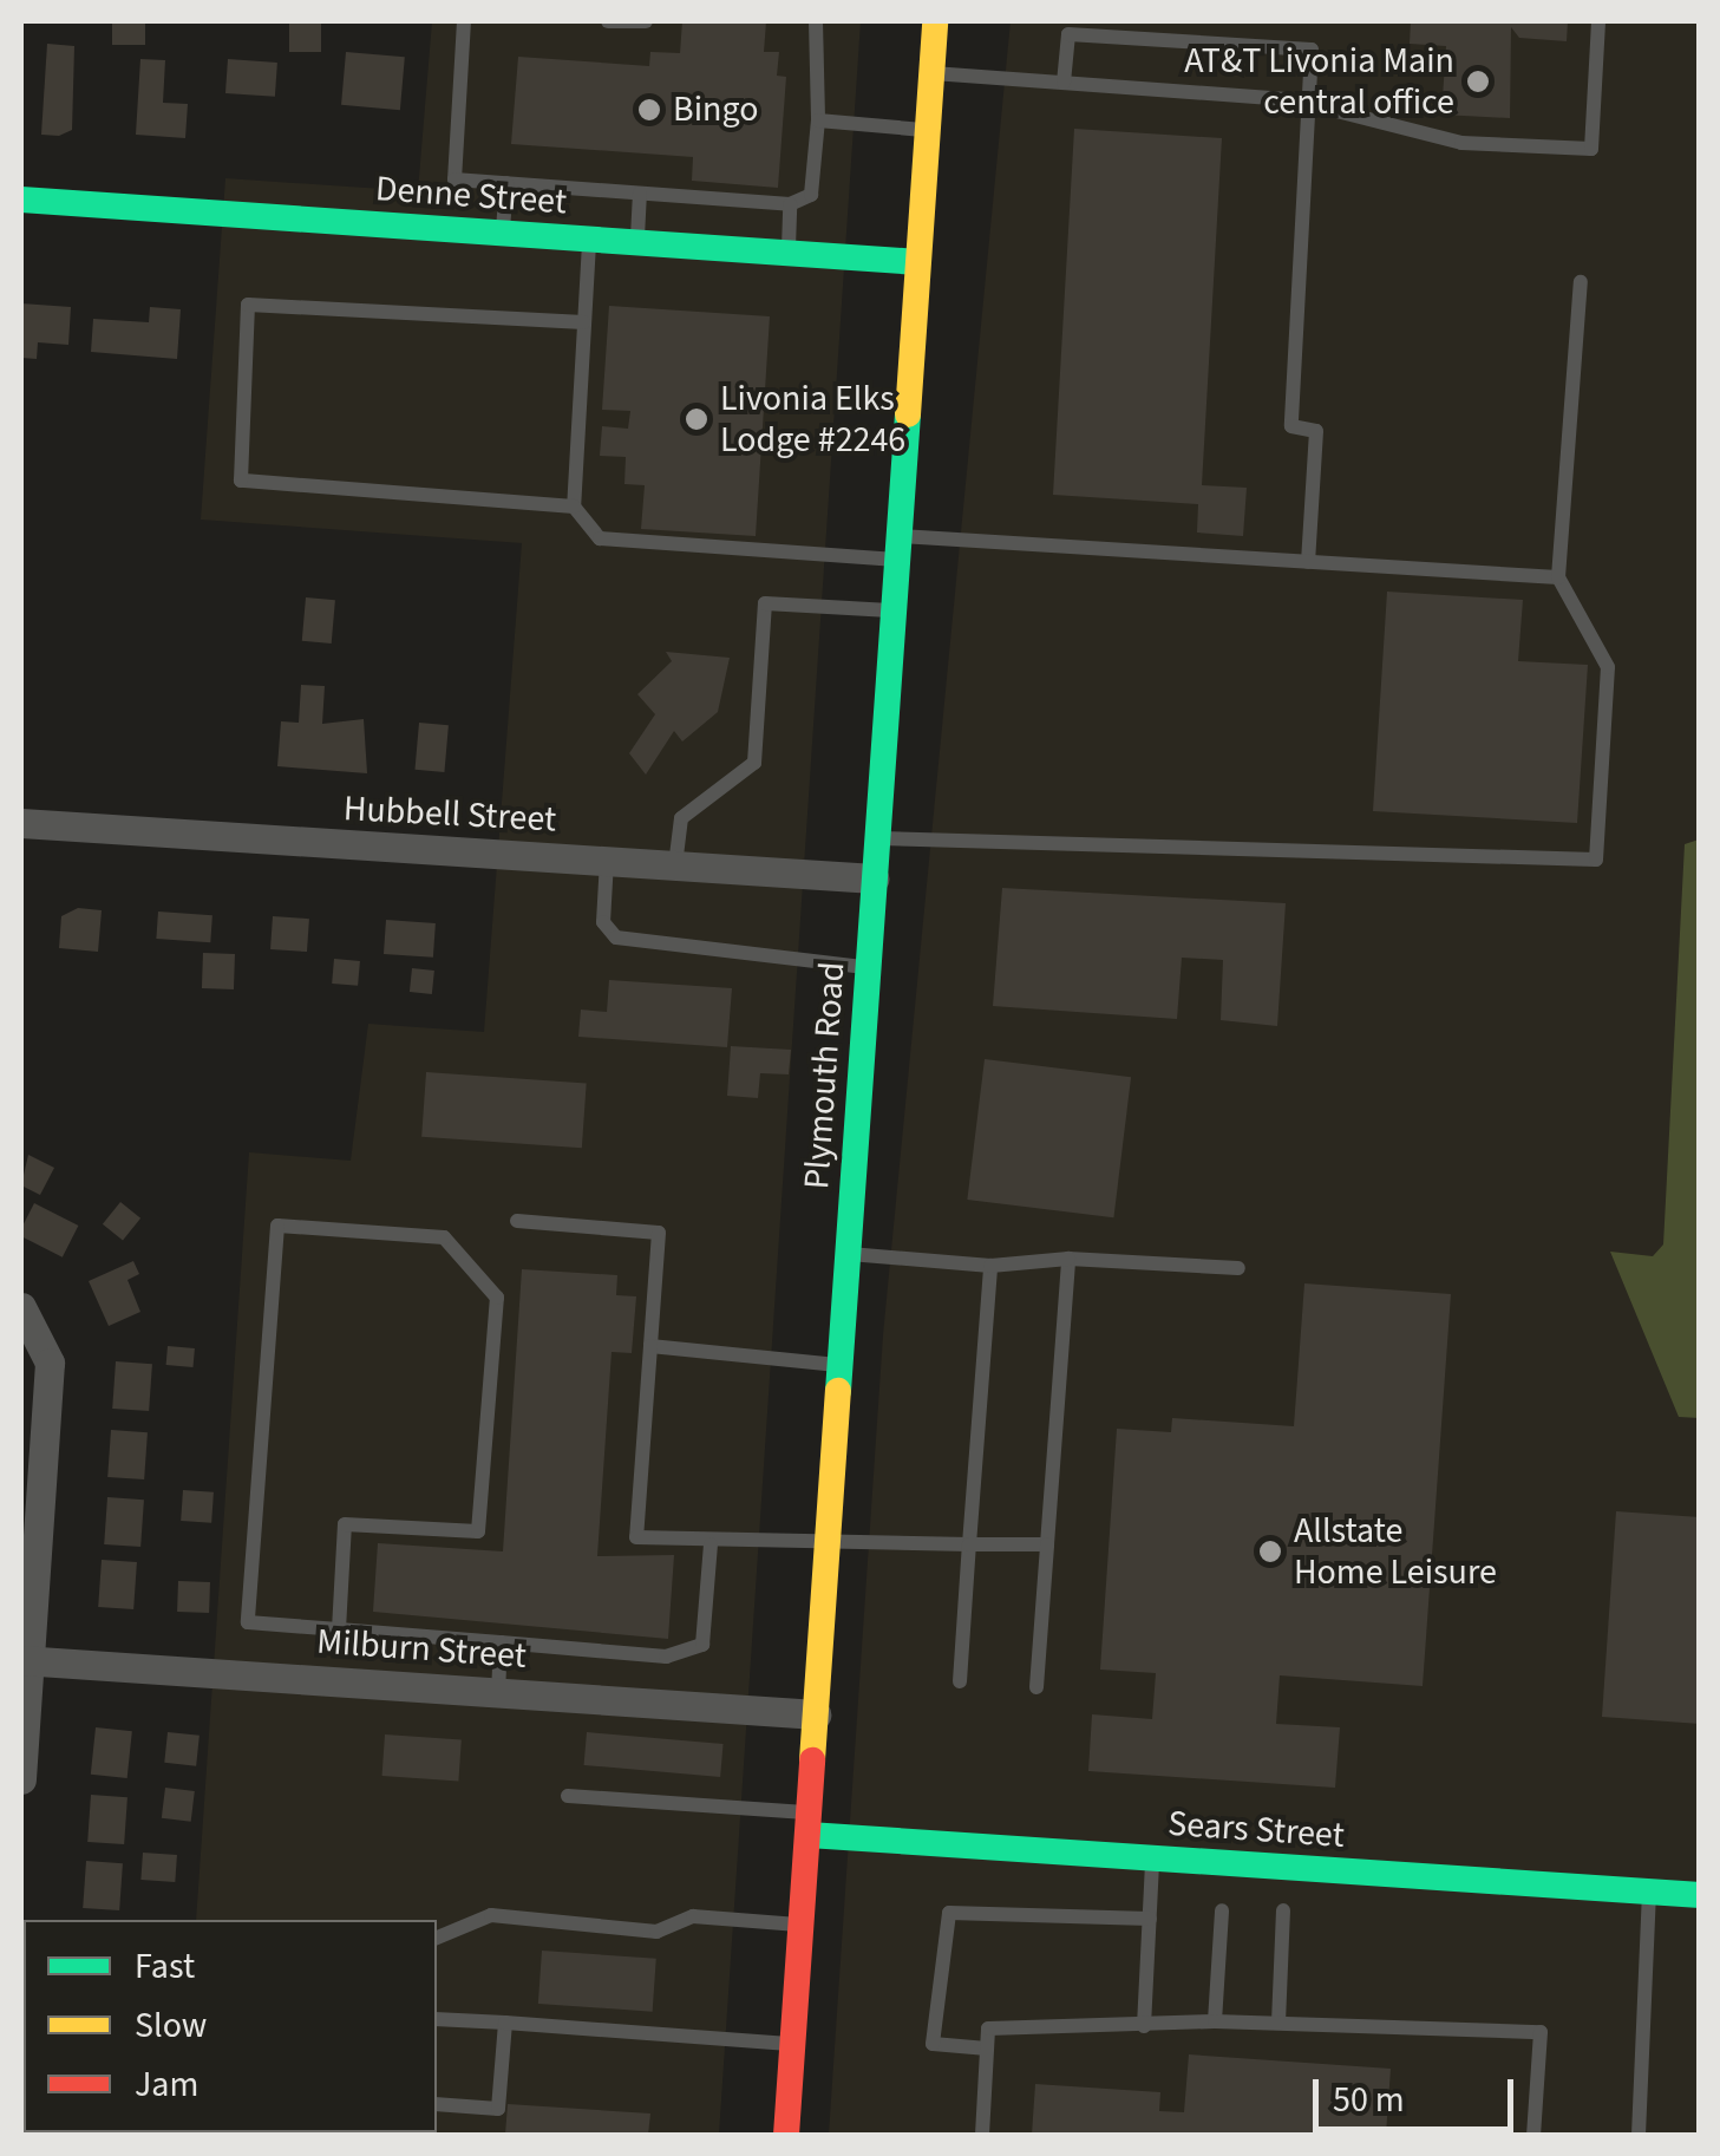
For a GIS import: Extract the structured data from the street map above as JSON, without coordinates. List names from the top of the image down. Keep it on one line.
{"streets":{"main road":["Denne Street","Plymouth Road","Sears Street"],"street":["Hubbell Street","Milburn Street"]},"crossings":[["Denne Street","Plymouth Road"],["Hubbell Street","Plymouth Road"],["Plymouth Road","Milburn Street"],["Plymouth Road","Sears Street"]],"places":["AT&T Livonia Main central office","Bingo","Livonia Elks Lodge #2246","Allstate Home Leisure"],"legend":["Fast","Slow","Jam"],"scale_bar":"50 m"}
